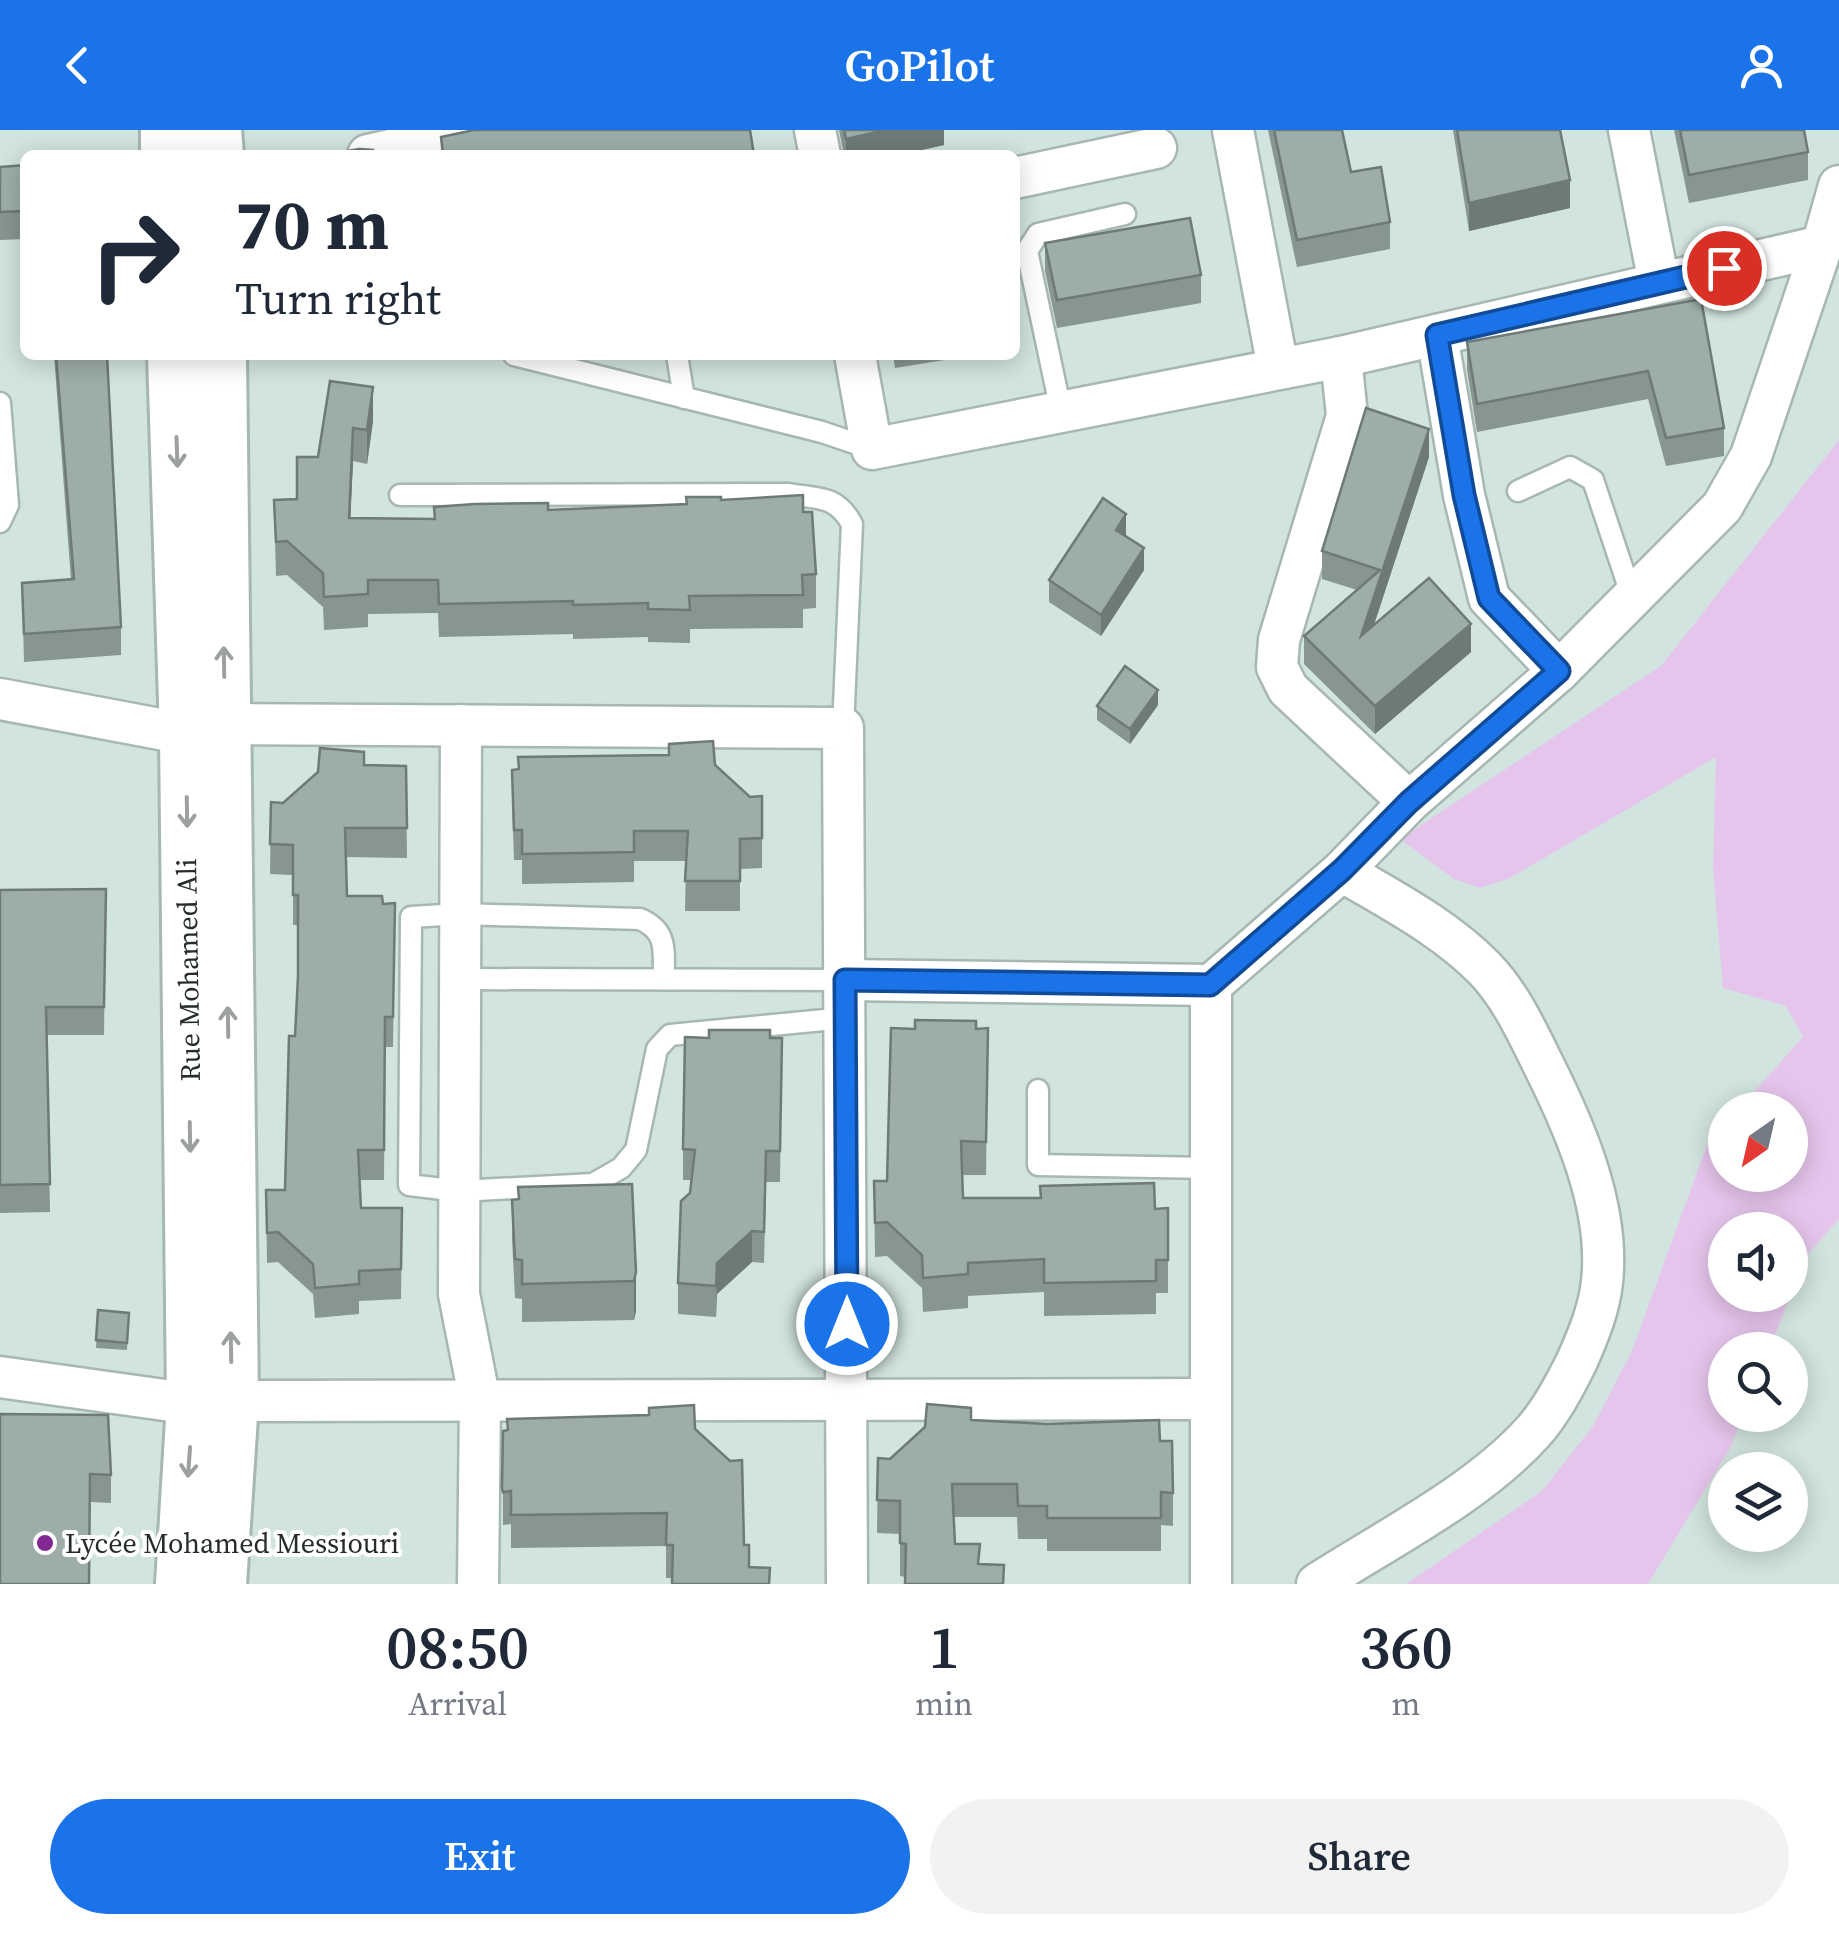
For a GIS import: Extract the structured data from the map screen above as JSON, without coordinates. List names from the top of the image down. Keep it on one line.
{"streets":{"street":["Rue Mohamed Ali"]},"places":["Lycée Mohamed Messiouri"],"north":"bottom left","page":{"header":"GoPilot","turn":["70 m","Turn right"],"eta":["08:50","Arrival","1","min","360","m"],"buttons":["Exit","Share"]}}
